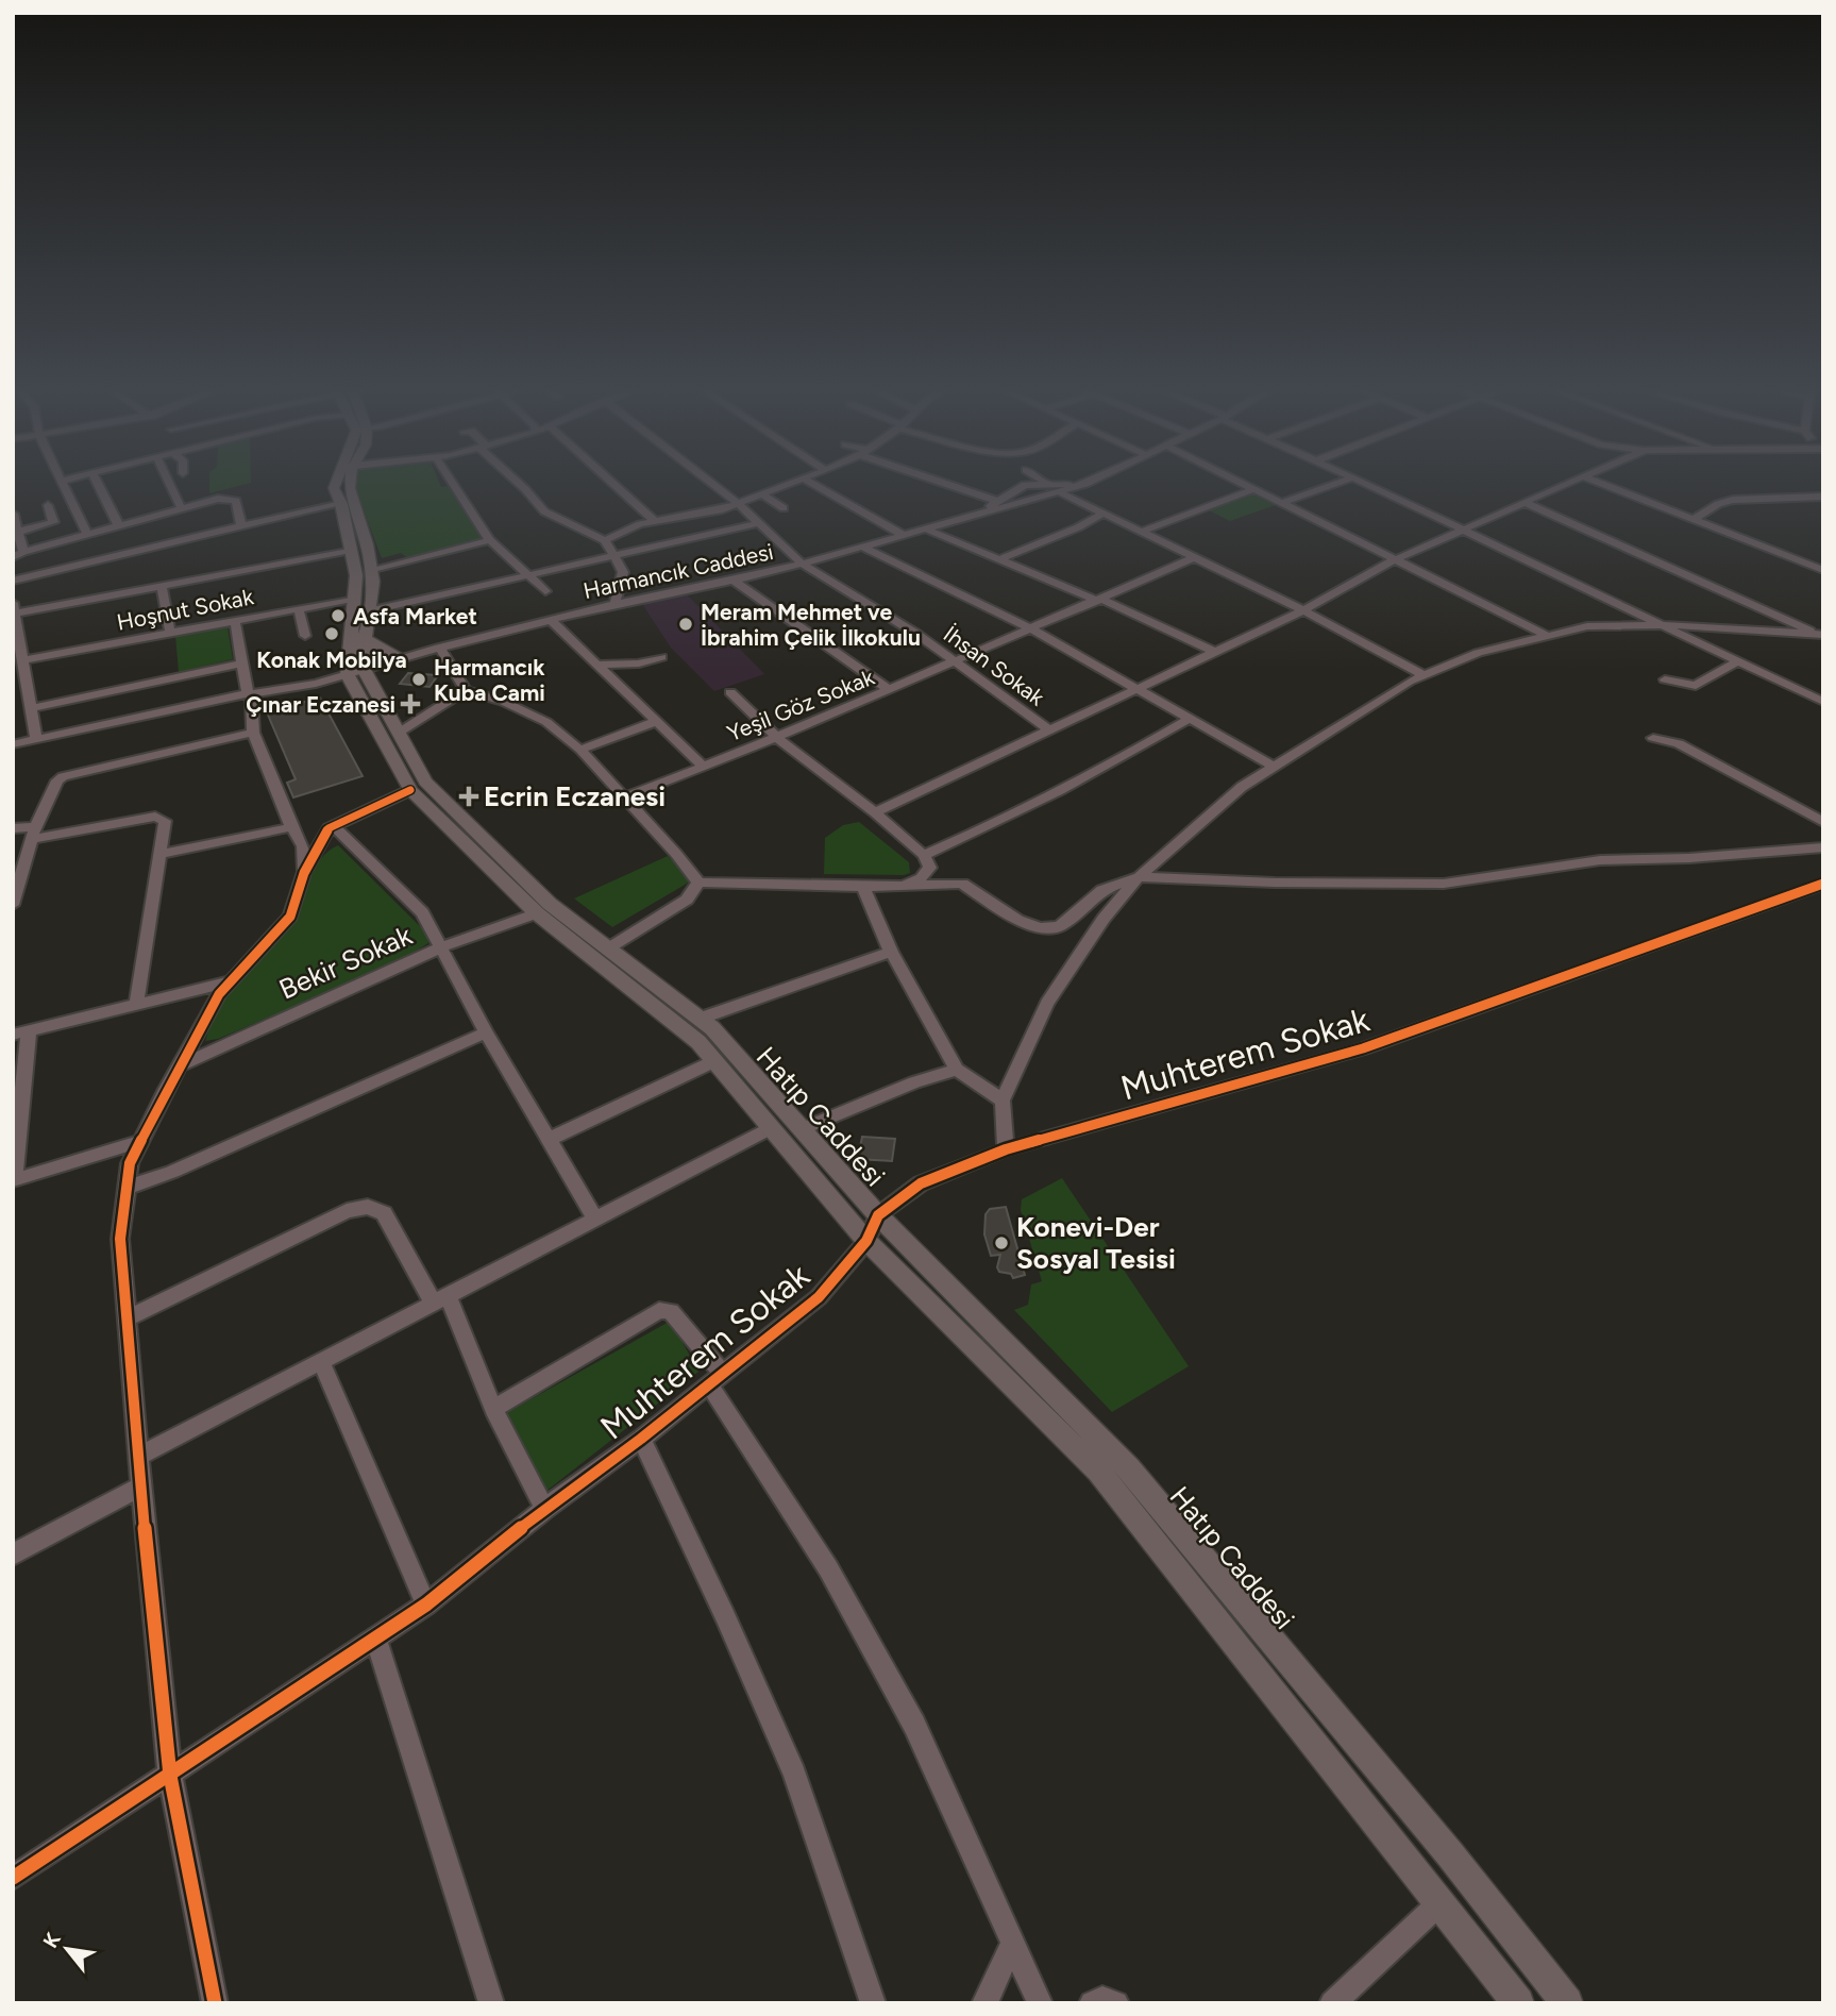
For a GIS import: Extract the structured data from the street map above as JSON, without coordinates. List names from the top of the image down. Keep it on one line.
{"streets":{"main road":["Hatıp Caddesi"],"street":["Harmancık Caddesi","Hoşnut Sokak","İhsan Sokak","Yeşil Göz Sokak","Bekir Sokak","Muhterem Sokak"]},"crossings":[["Harmancık Caddesi","İhsan Sokak"],["Hoşnut Sokak","İhsan Sokak"],["İhsan Sokak","Yeşil Göz Sokak"],["Bekir Sokak","Hatıp Caddesi"],["Muhterem Sokak","Hatıp Caddesi"]],"places":{"other":["Asfa Market","Meram Mehmet ve İbrahim Çelik İlkokulu","Konak Mobilya","Harmancık Kuba Cami","Konevi-Der Sosyal Tesisi"],"health":["Çınar Eczanesi","Ecrin Eczanesi"]},"north":"top left"}
